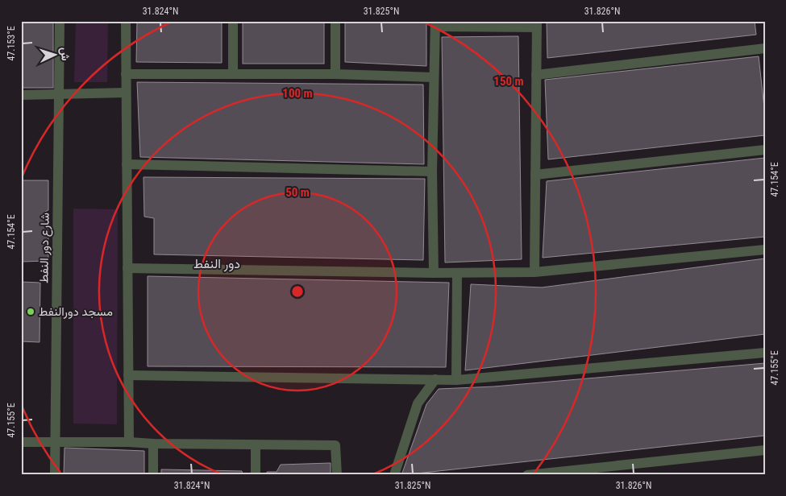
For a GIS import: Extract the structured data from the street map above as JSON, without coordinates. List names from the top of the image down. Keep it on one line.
{"streets":{"street":["شارع دور النفط"]},"districts":["دور النفط"],"places":["مسجد دورالنفط"],"north":"right","coordinates":["31.824°N","31.825°N","31.826°N","47.153°E","47.154°E","47.155°E"],"rings":["150 m","100 m","50 m"]}
